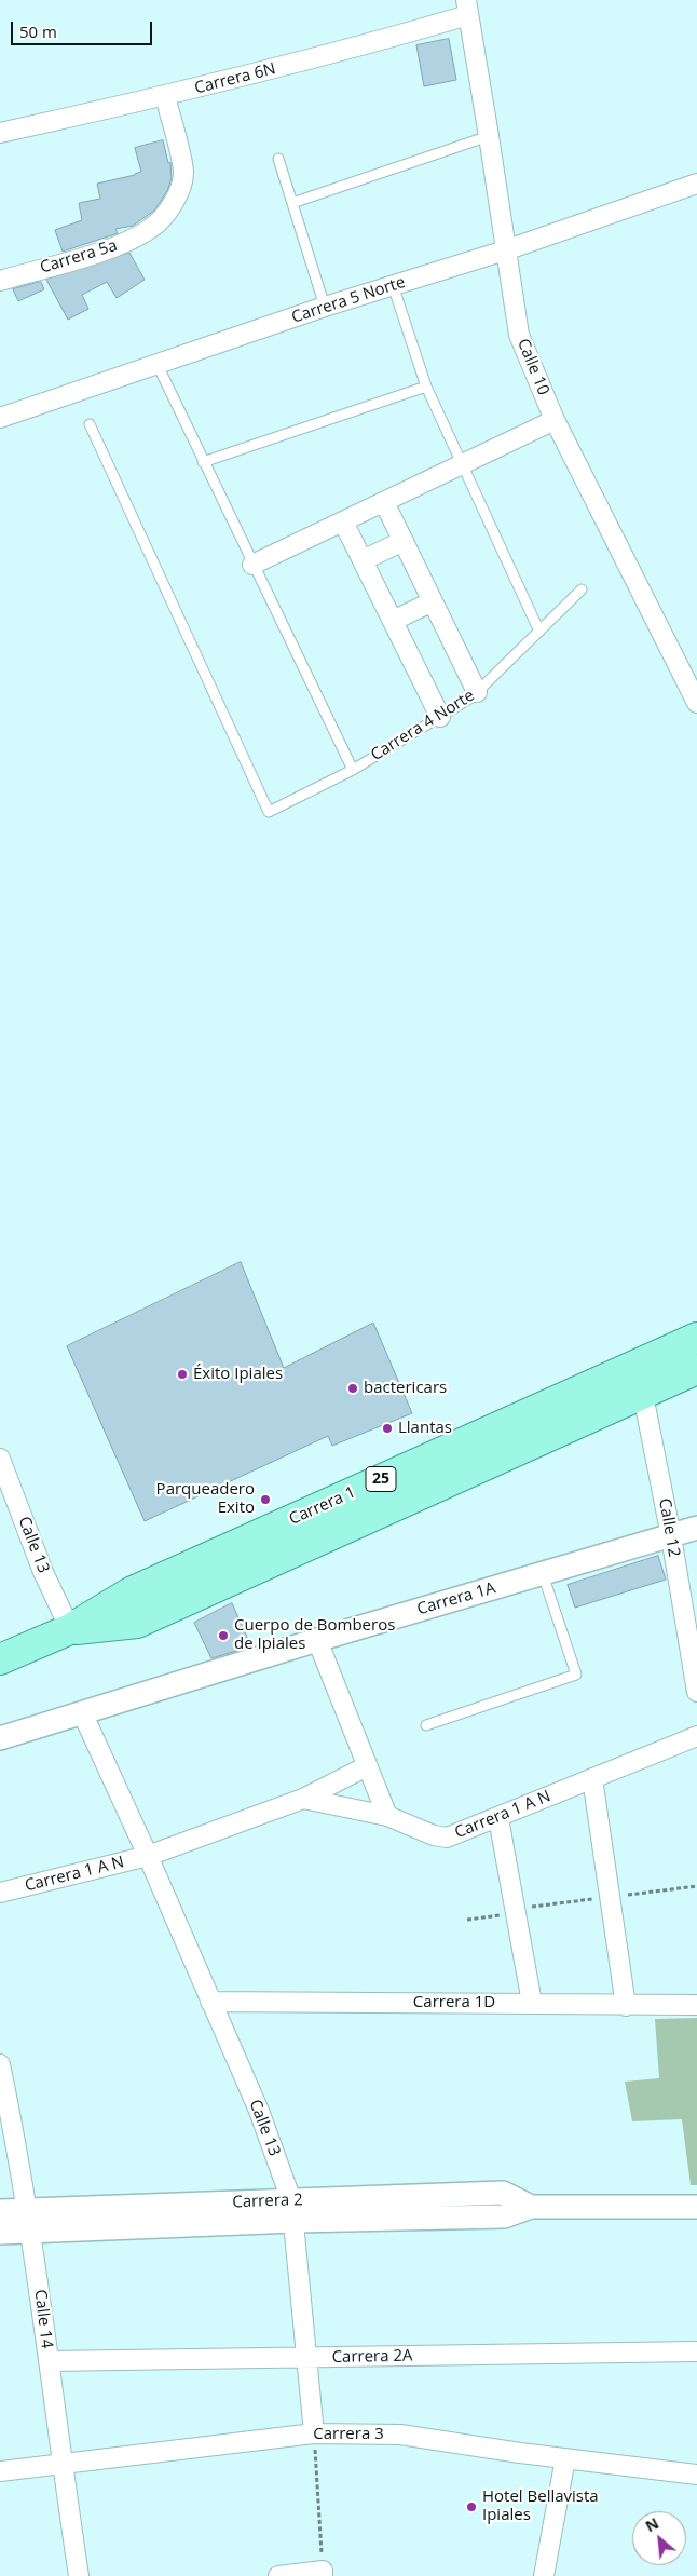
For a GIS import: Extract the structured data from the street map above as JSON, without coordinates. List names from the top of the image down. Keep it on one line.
{"streets":{"main road":["25","Carrera 1"],"street":["Carrera 6N","Carrera 5a","Carrera 5 Norte","Calle 10","Calle 12","Calle 13","Carrera 1A","Carrera 1 A N","Carrera 1D","Carrera 2","Calle 14","Carrera 2A","Carrera 3"],"lane":["Carrera 4 Norte"]},"crossings":[["Carrera 6N","Carrera 5a"],["Carrera 6N","Calle 10"],["Carrera 5 Norte","Calle 10"],["Carrera 1","Calle 12"],["Carrera 1","Calle 13"],["Calle 12","Carrera 1A"],["Calle 13","Carrera 1A"],["Calle 13","Carrera 1 A N"],["Calle 13","Carrera 1D"],["Calle 13","Carrera 2"],["Calle 13","Carrera 2A"],["Calle 13","Carrera 3"],["Carrera 2","Calle 14"],["Calle 14","Carrera 2A"],["Calle 14","Carrera 3"]],"places":["Éxito Ipiales","bactericars","Llantas","Parqueadero Exito","Cuerpo de Bomberos de Ipiales","Hotel Bellavista Ipiales"],"scale_bar":"50 m","north":"top left"}
